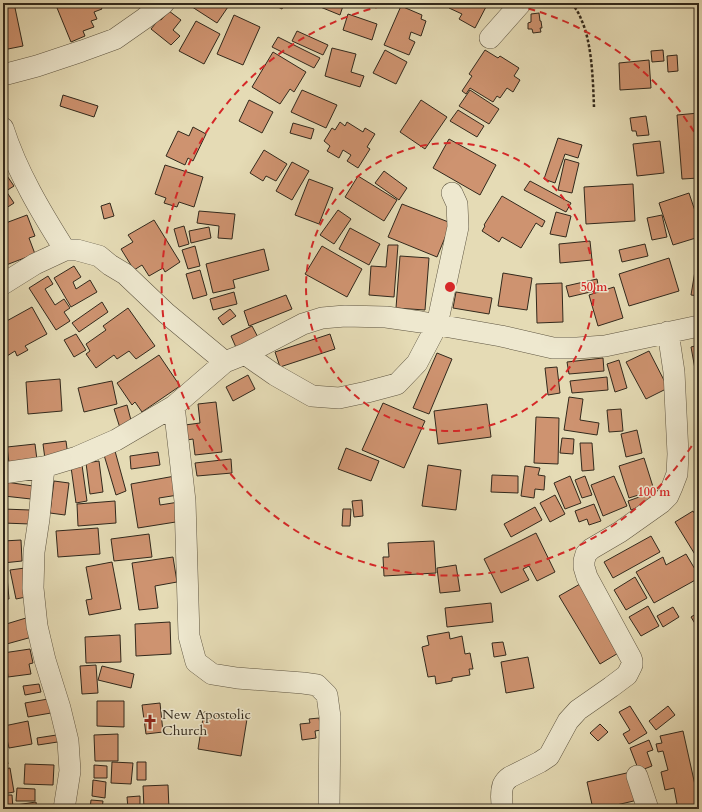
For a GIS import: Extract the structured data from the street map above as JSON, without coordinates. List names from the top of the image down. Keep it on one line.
{"places":{"church":["New Apostolic Church"]},"rings":["50 m","100 m"]}
